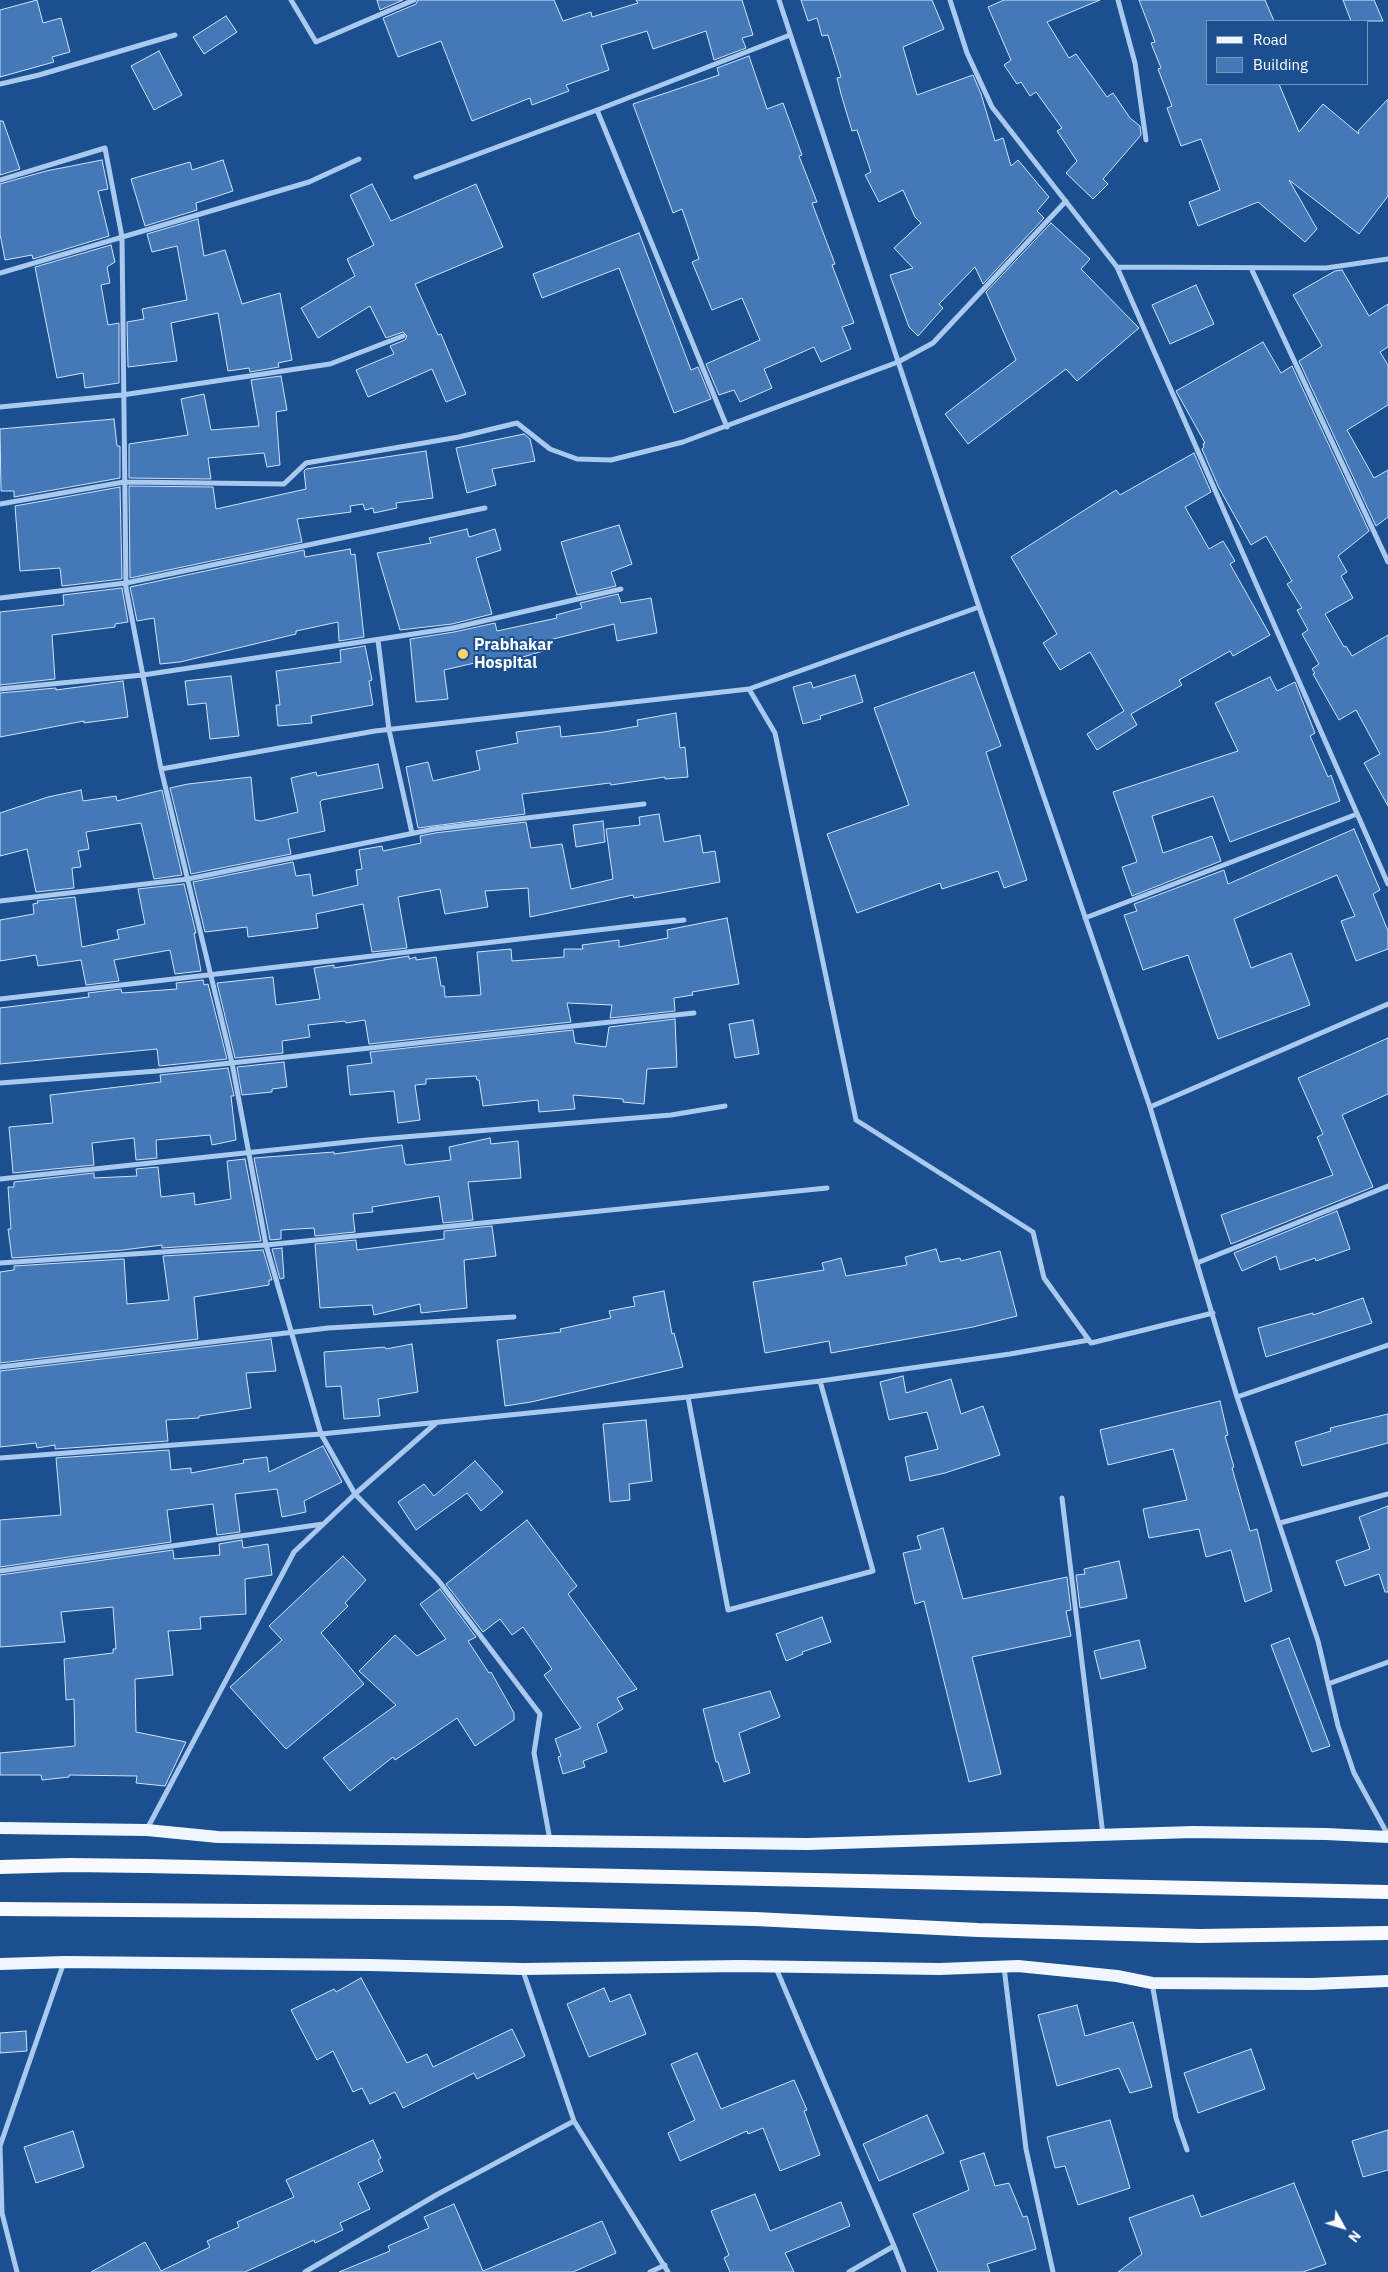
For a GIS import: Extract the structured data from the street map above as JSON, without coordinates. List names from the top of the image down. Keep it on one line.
{"places":["Prabhakar Hospital"],"legend":["Road","Building"],"north":"bottom right"}
